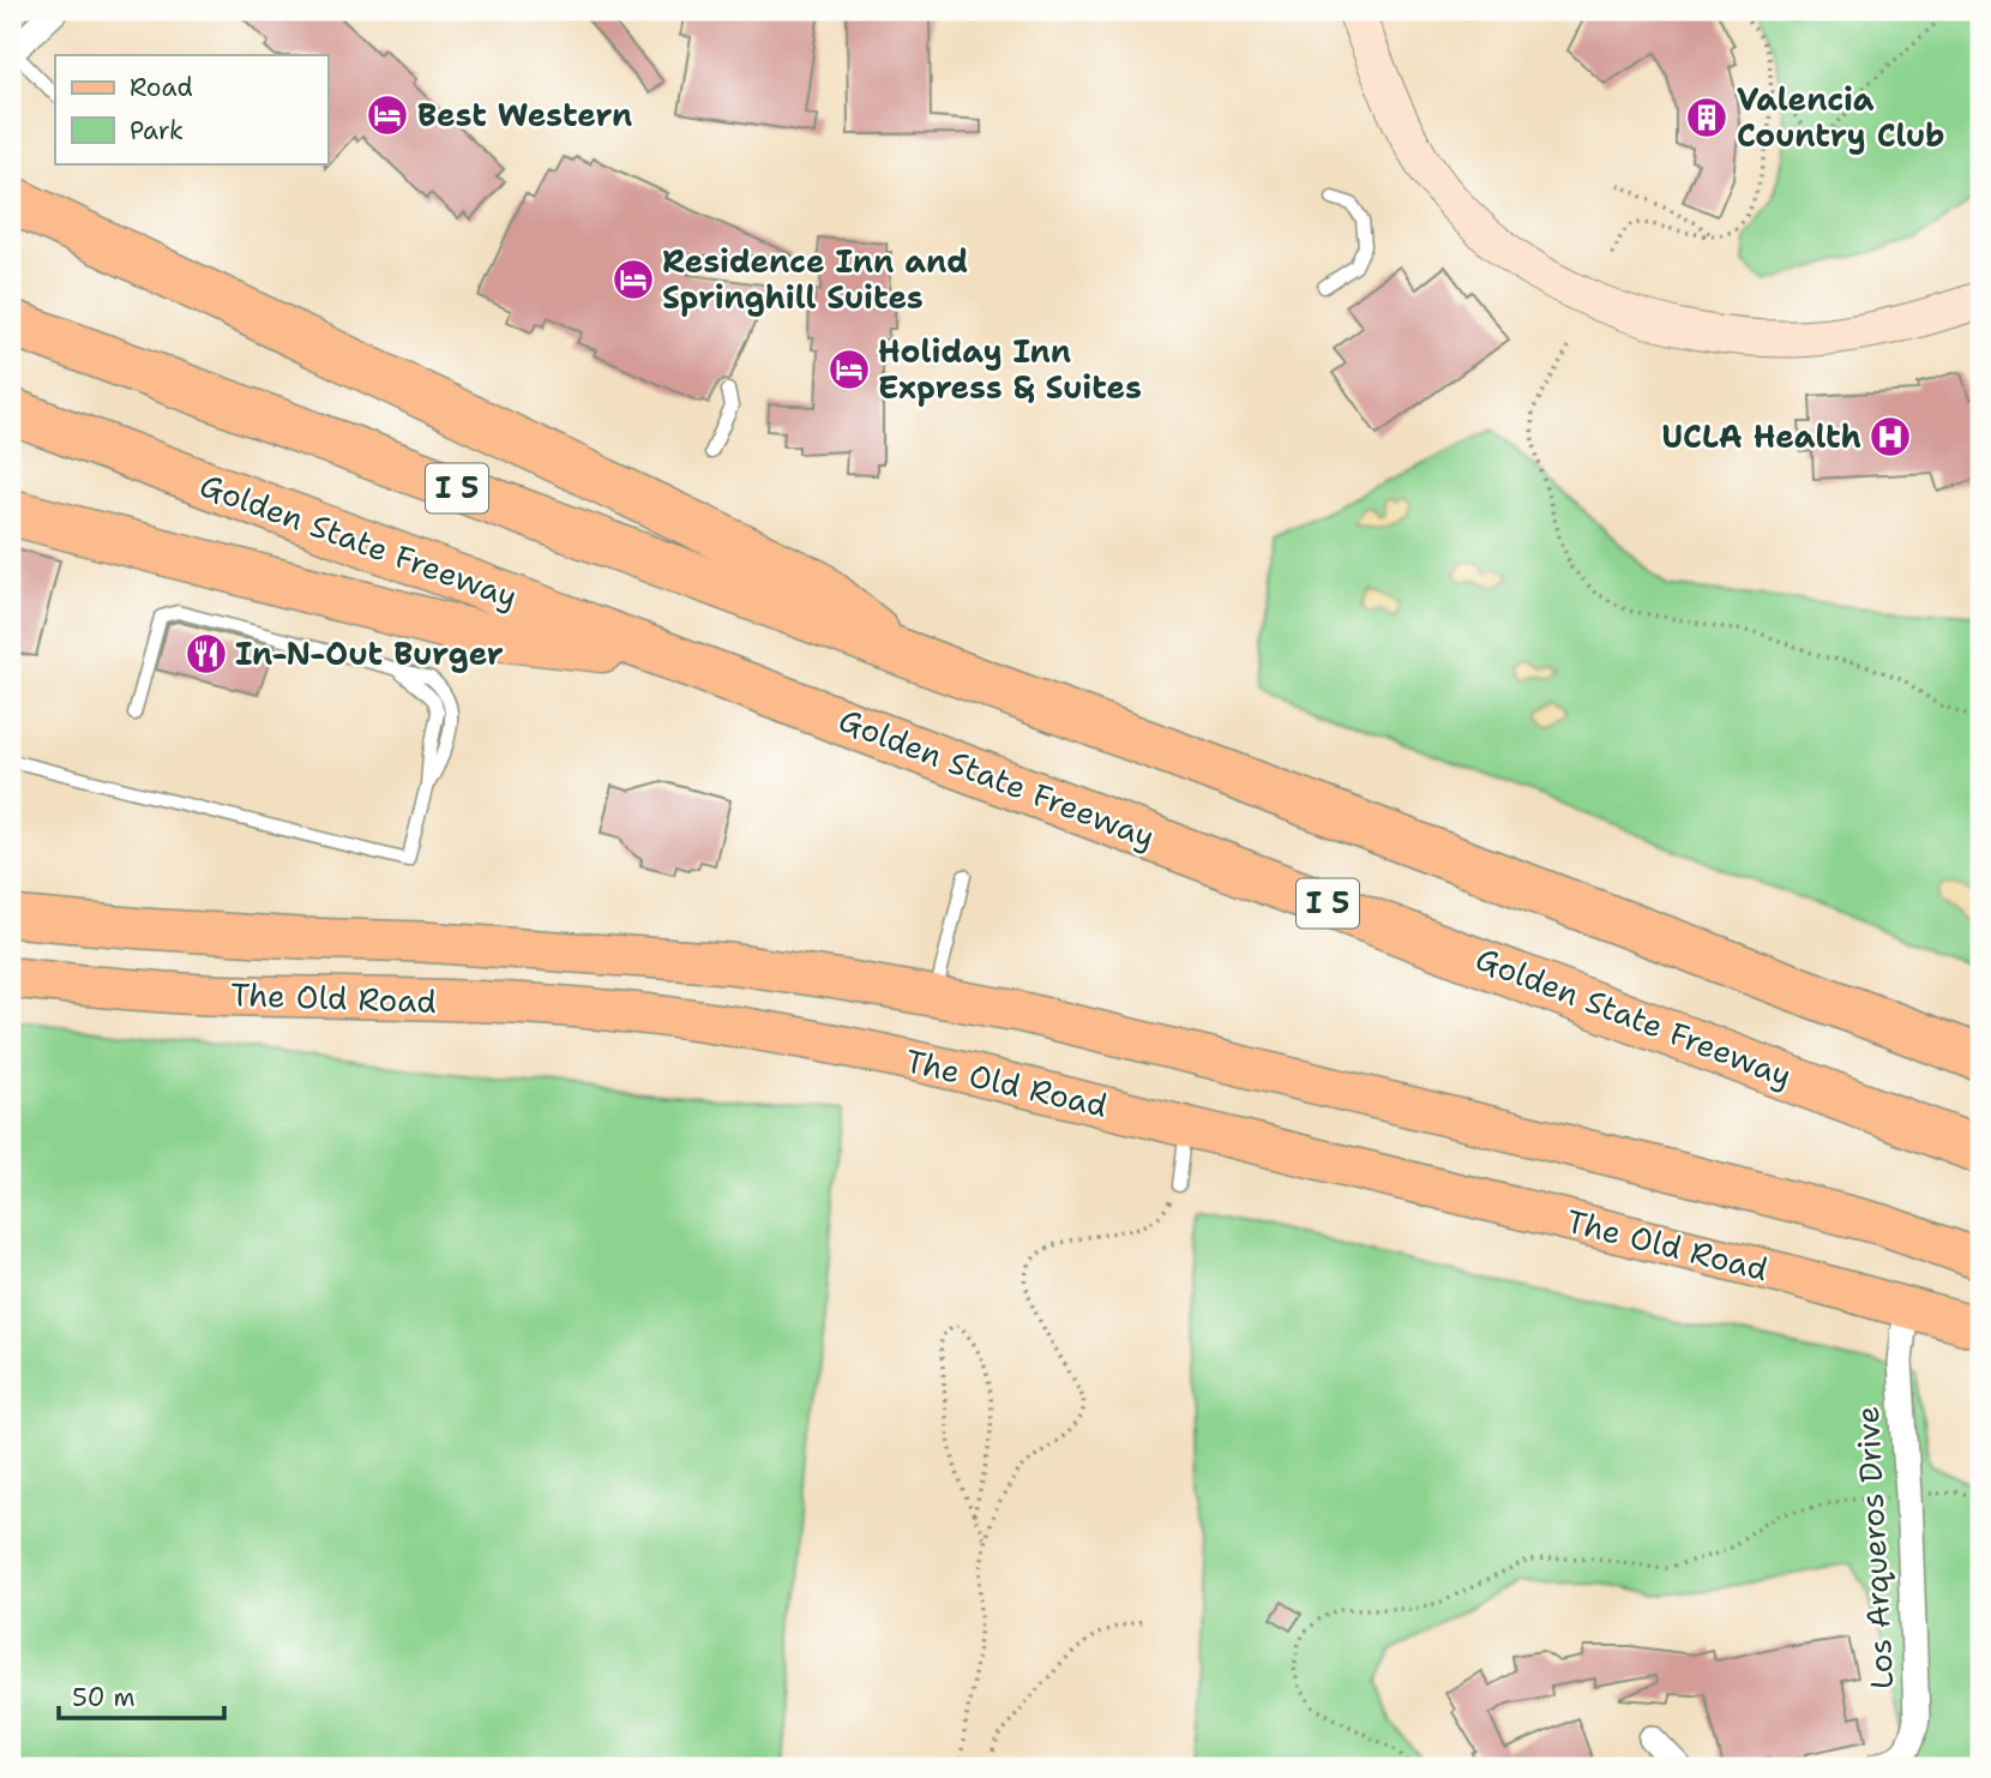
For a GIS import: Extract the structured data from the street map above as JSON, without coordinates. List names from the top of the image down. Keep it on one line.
{"streets":{"highway":["I 5","Golden State Freeway"],"main road":["The Old Road"],"street":["Los Arqueros Drive"]},"crossings":[["I 5","Golden State Freeway"],["The Old Road","Los Arqueros Drive"]],"places":{"hotel":["Best Western","Residence Inn and Springhill Suites","Holiday Inn Express & Suites"],"building":["Valencia Country Club"],"hospital":["UCLA Health"],"restaurant":["In-N-Out Burger"]},"legend":["Road","Park"],"scale_bar":"50 m"}
